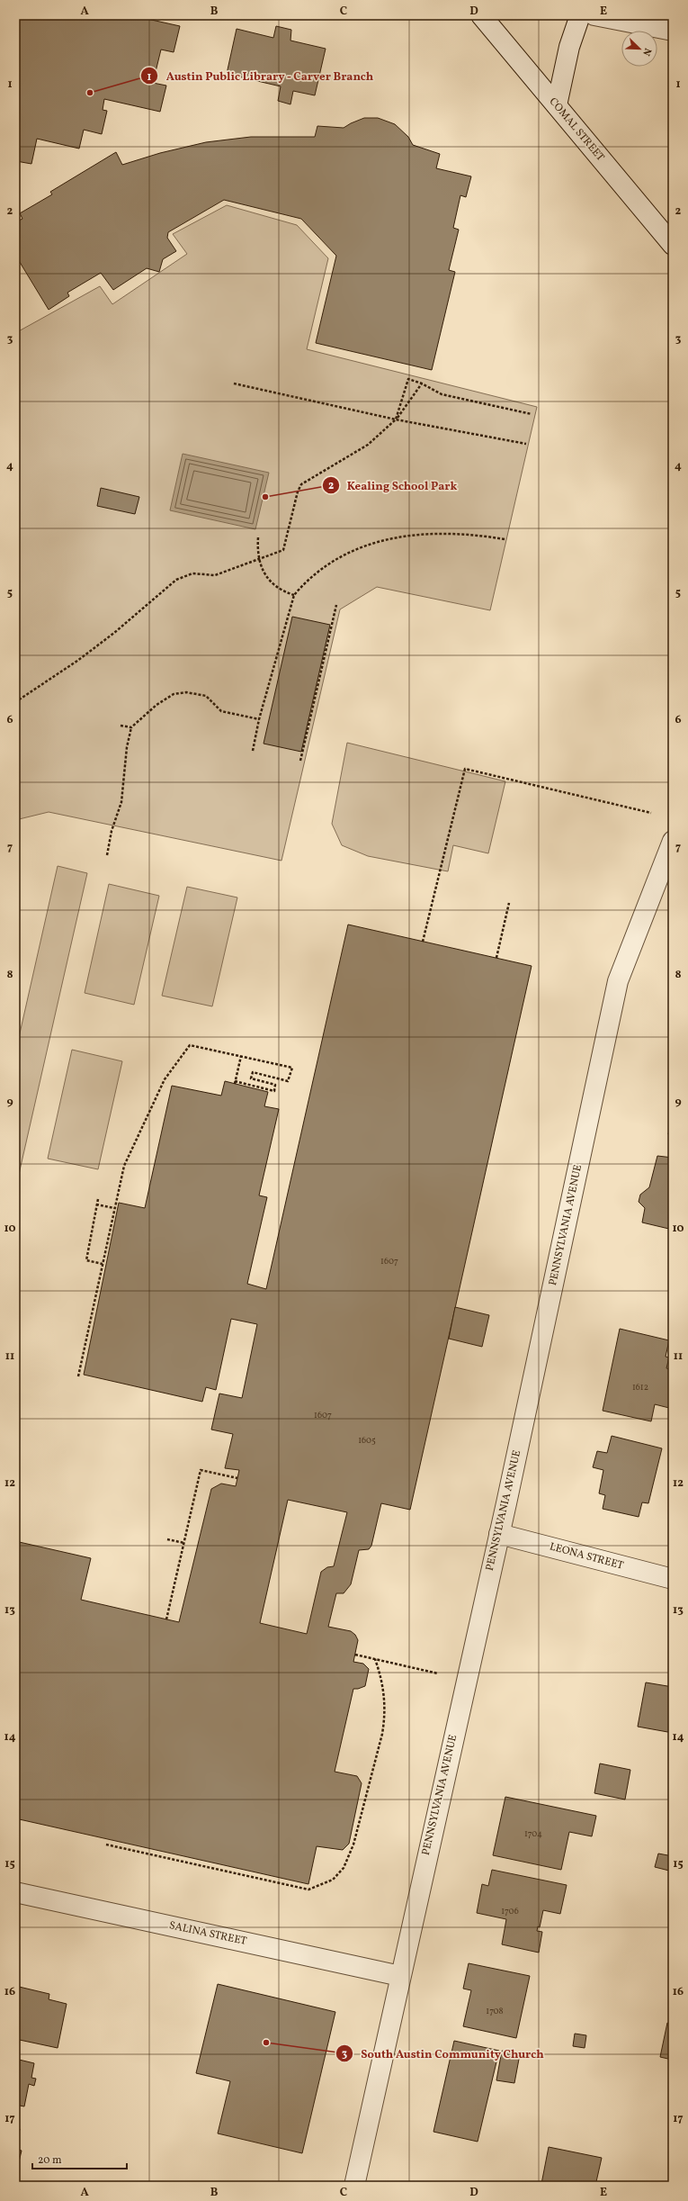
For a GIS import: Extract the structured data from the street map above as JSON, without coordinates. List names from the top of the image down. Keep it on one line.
{"streets":{"street":["COMAL STREET","PENNSYLVANIA AVENUE","LEONA STREET","SALINA STREET"]},"crossings":[["PENNSYLVANIA AVENUE","LEONA STREET"],["PENNSYLVANIA AVENUE","SALINA STREET"]],"places":["Austin Public Library - Carver Branch","Kealing School Park","South Austin Community Church"],"house_numbers":["1607","1612","1607","1605","1704","1706","1708"],"scale_bar":"20 m","north":"bottom right","grid":{"columns":["A","B","C","D","E"],"rows":["1","2","3","4","5","6","7","8","9","10","11","12","13","14","15","16","17"]}}
